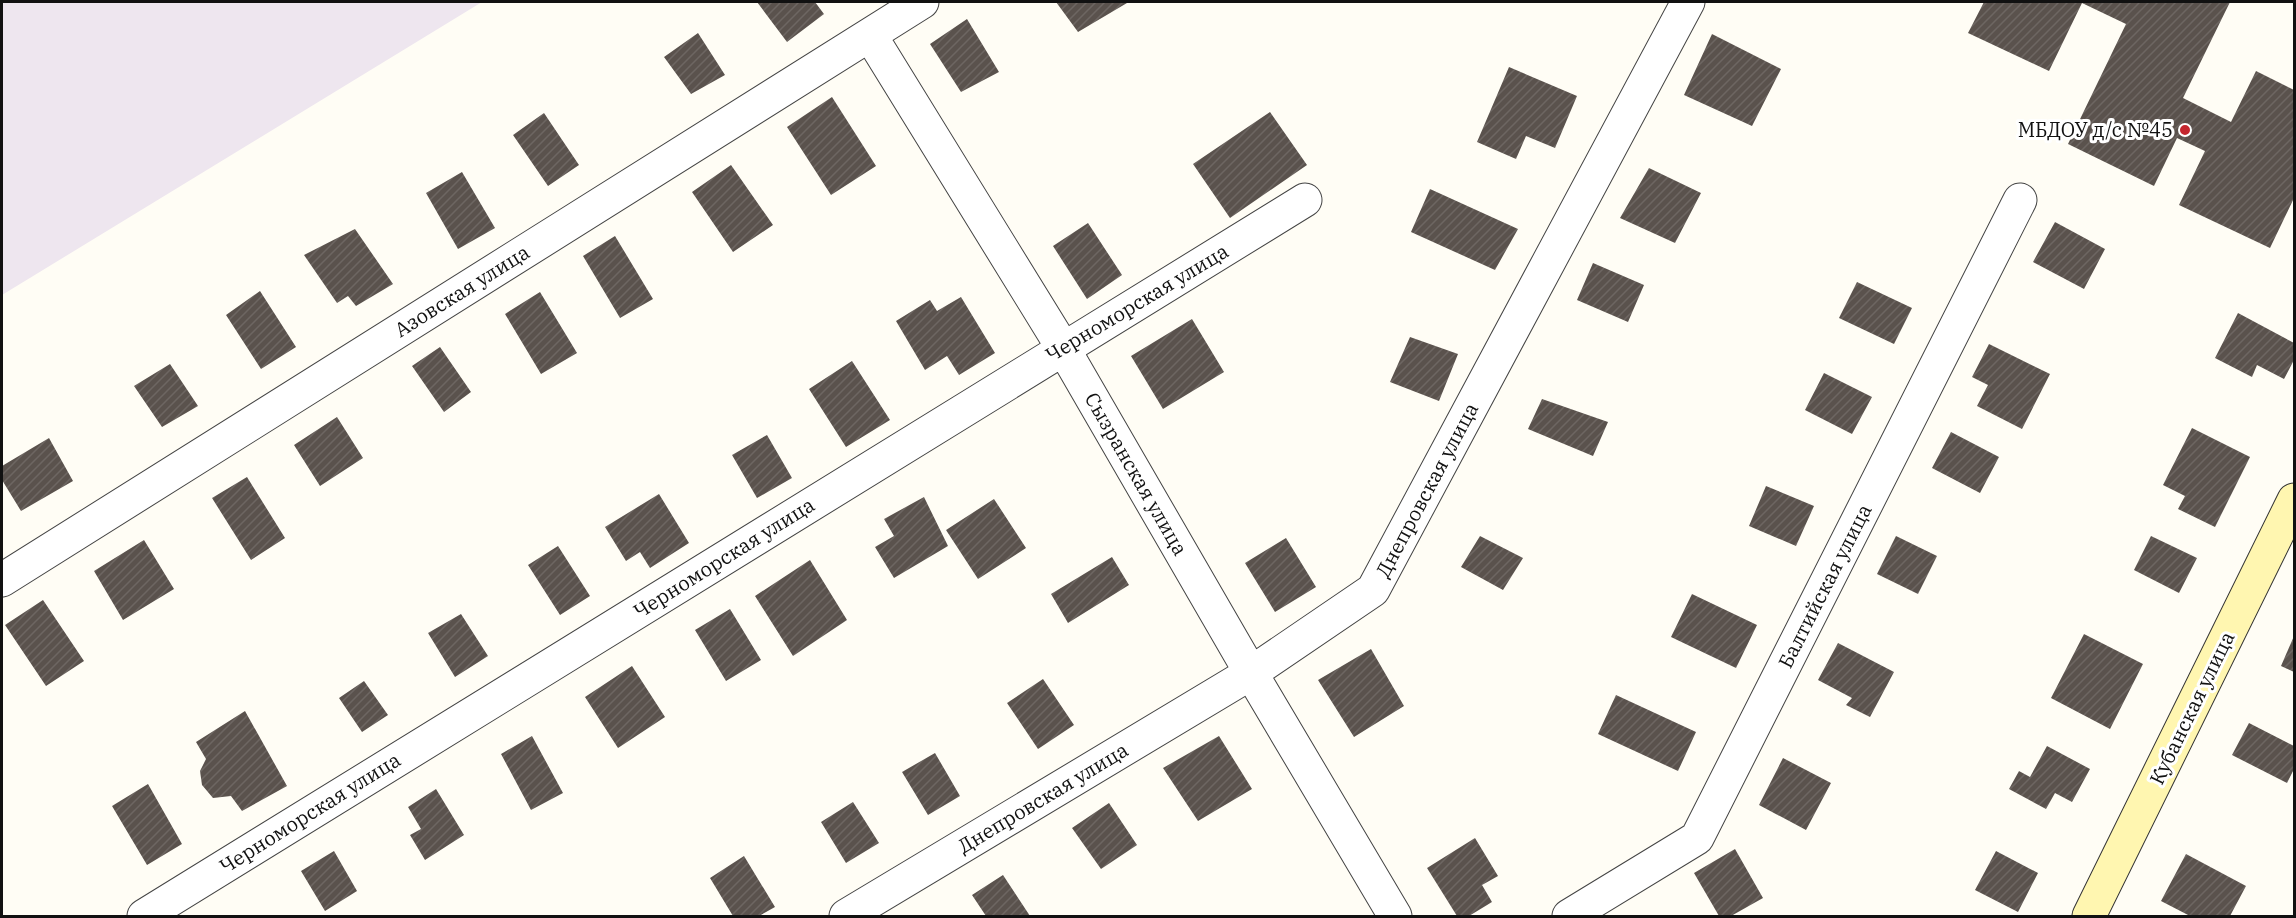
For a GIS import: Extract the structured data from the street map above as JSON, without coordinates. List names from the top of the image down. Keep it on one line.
{"streets":{"street":["Азовская улица","Черноморская улица","Сызранская улица","Днепровская улица","Балтийская улица","Кубанская улица"]},"crossings":[["Азовская улица","Сызранская улица"],["Черноморская улица","Сызранская улица"],["Сызранская улица","Днепровская улица"]],"places":["МБДОУ д/с №45"]}
